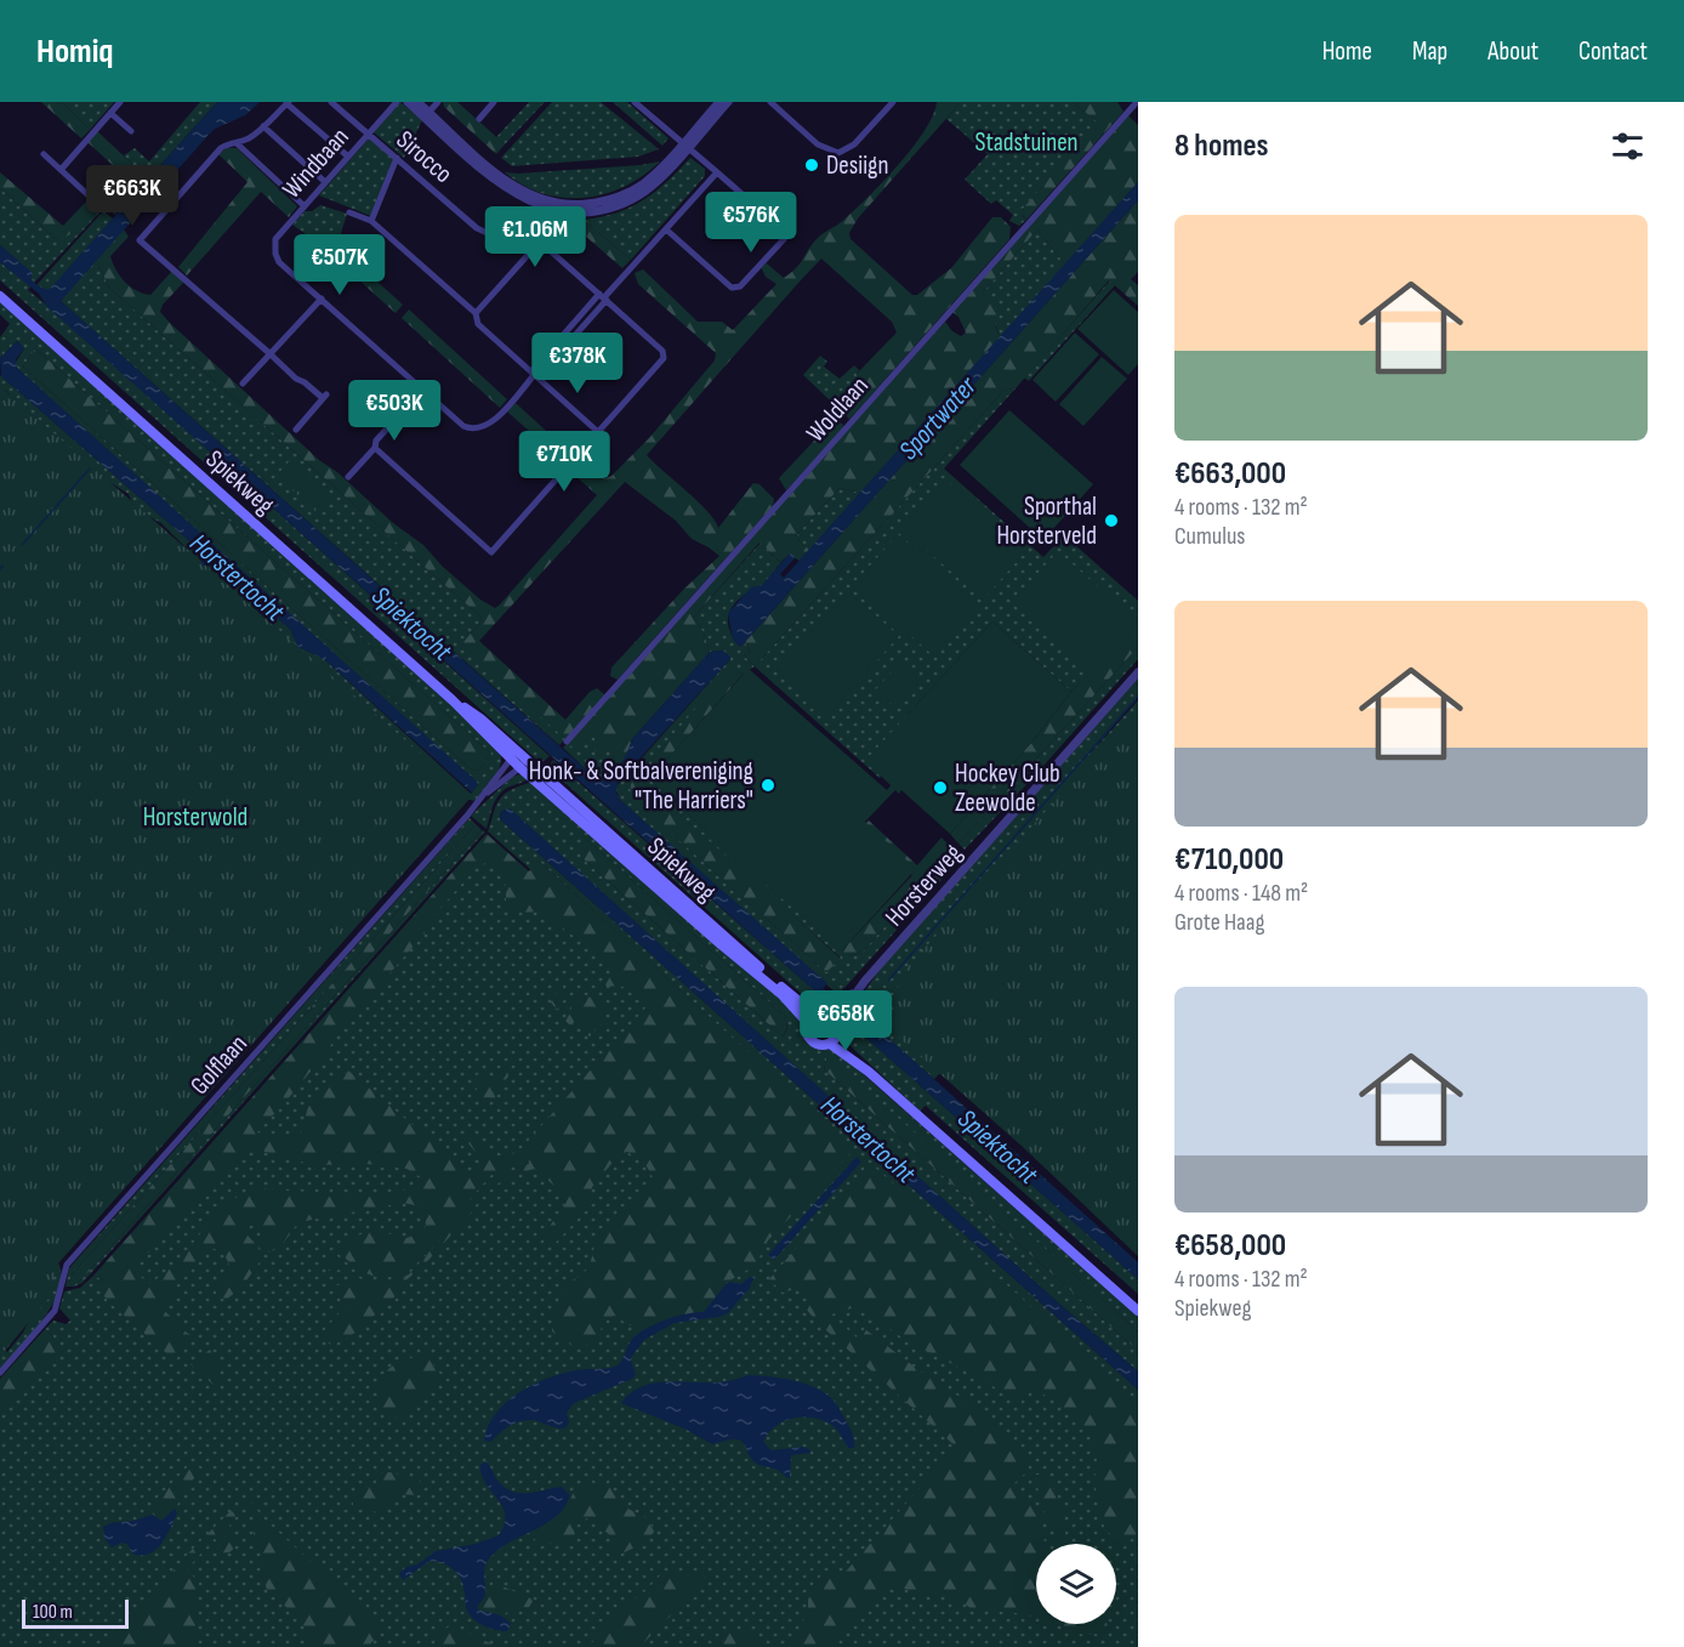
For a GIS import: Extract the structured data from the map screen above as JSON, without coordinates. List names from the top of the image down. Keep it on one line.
{"streets":{"main road":["Spiekweg"],"street":["Sirocco","Windbaan","Woldlaan","Horsterweg","Golflaan"]},"crossings":[["Sirocco","Windbaan"],["Spiekweg","Horsterweg"],["Spiekweg","Golflaan"]],"water":["Sportwater","Horstertocht","Spiektocht"],"parks":["Stadstuinen","Horsterwold"],"places":["Desiign","Sporthal Horsterveld","Honk- & Softbalvereniging \"The Harriers\"","Hockey Club Zeewolde"],"scale_bar":"100 m","page":{"header":"Homiq","nav":["Home","Map","About","Contact"],"heading":"8 homes","price":["€663K","€576K","€1.06M","€507K","€378K","€503K","€710K","€658K"],"list":[{"name":"€663,000","note":"4 rooms · 132 m² · Cumulus"},{"name":"€710,000","note":"4 rooms · 148 m² · Grote Haag"},{"name":"€658,000","note":"4 rooms · 132 m² · Spiekweg"}],"scale":"100 m"}}
